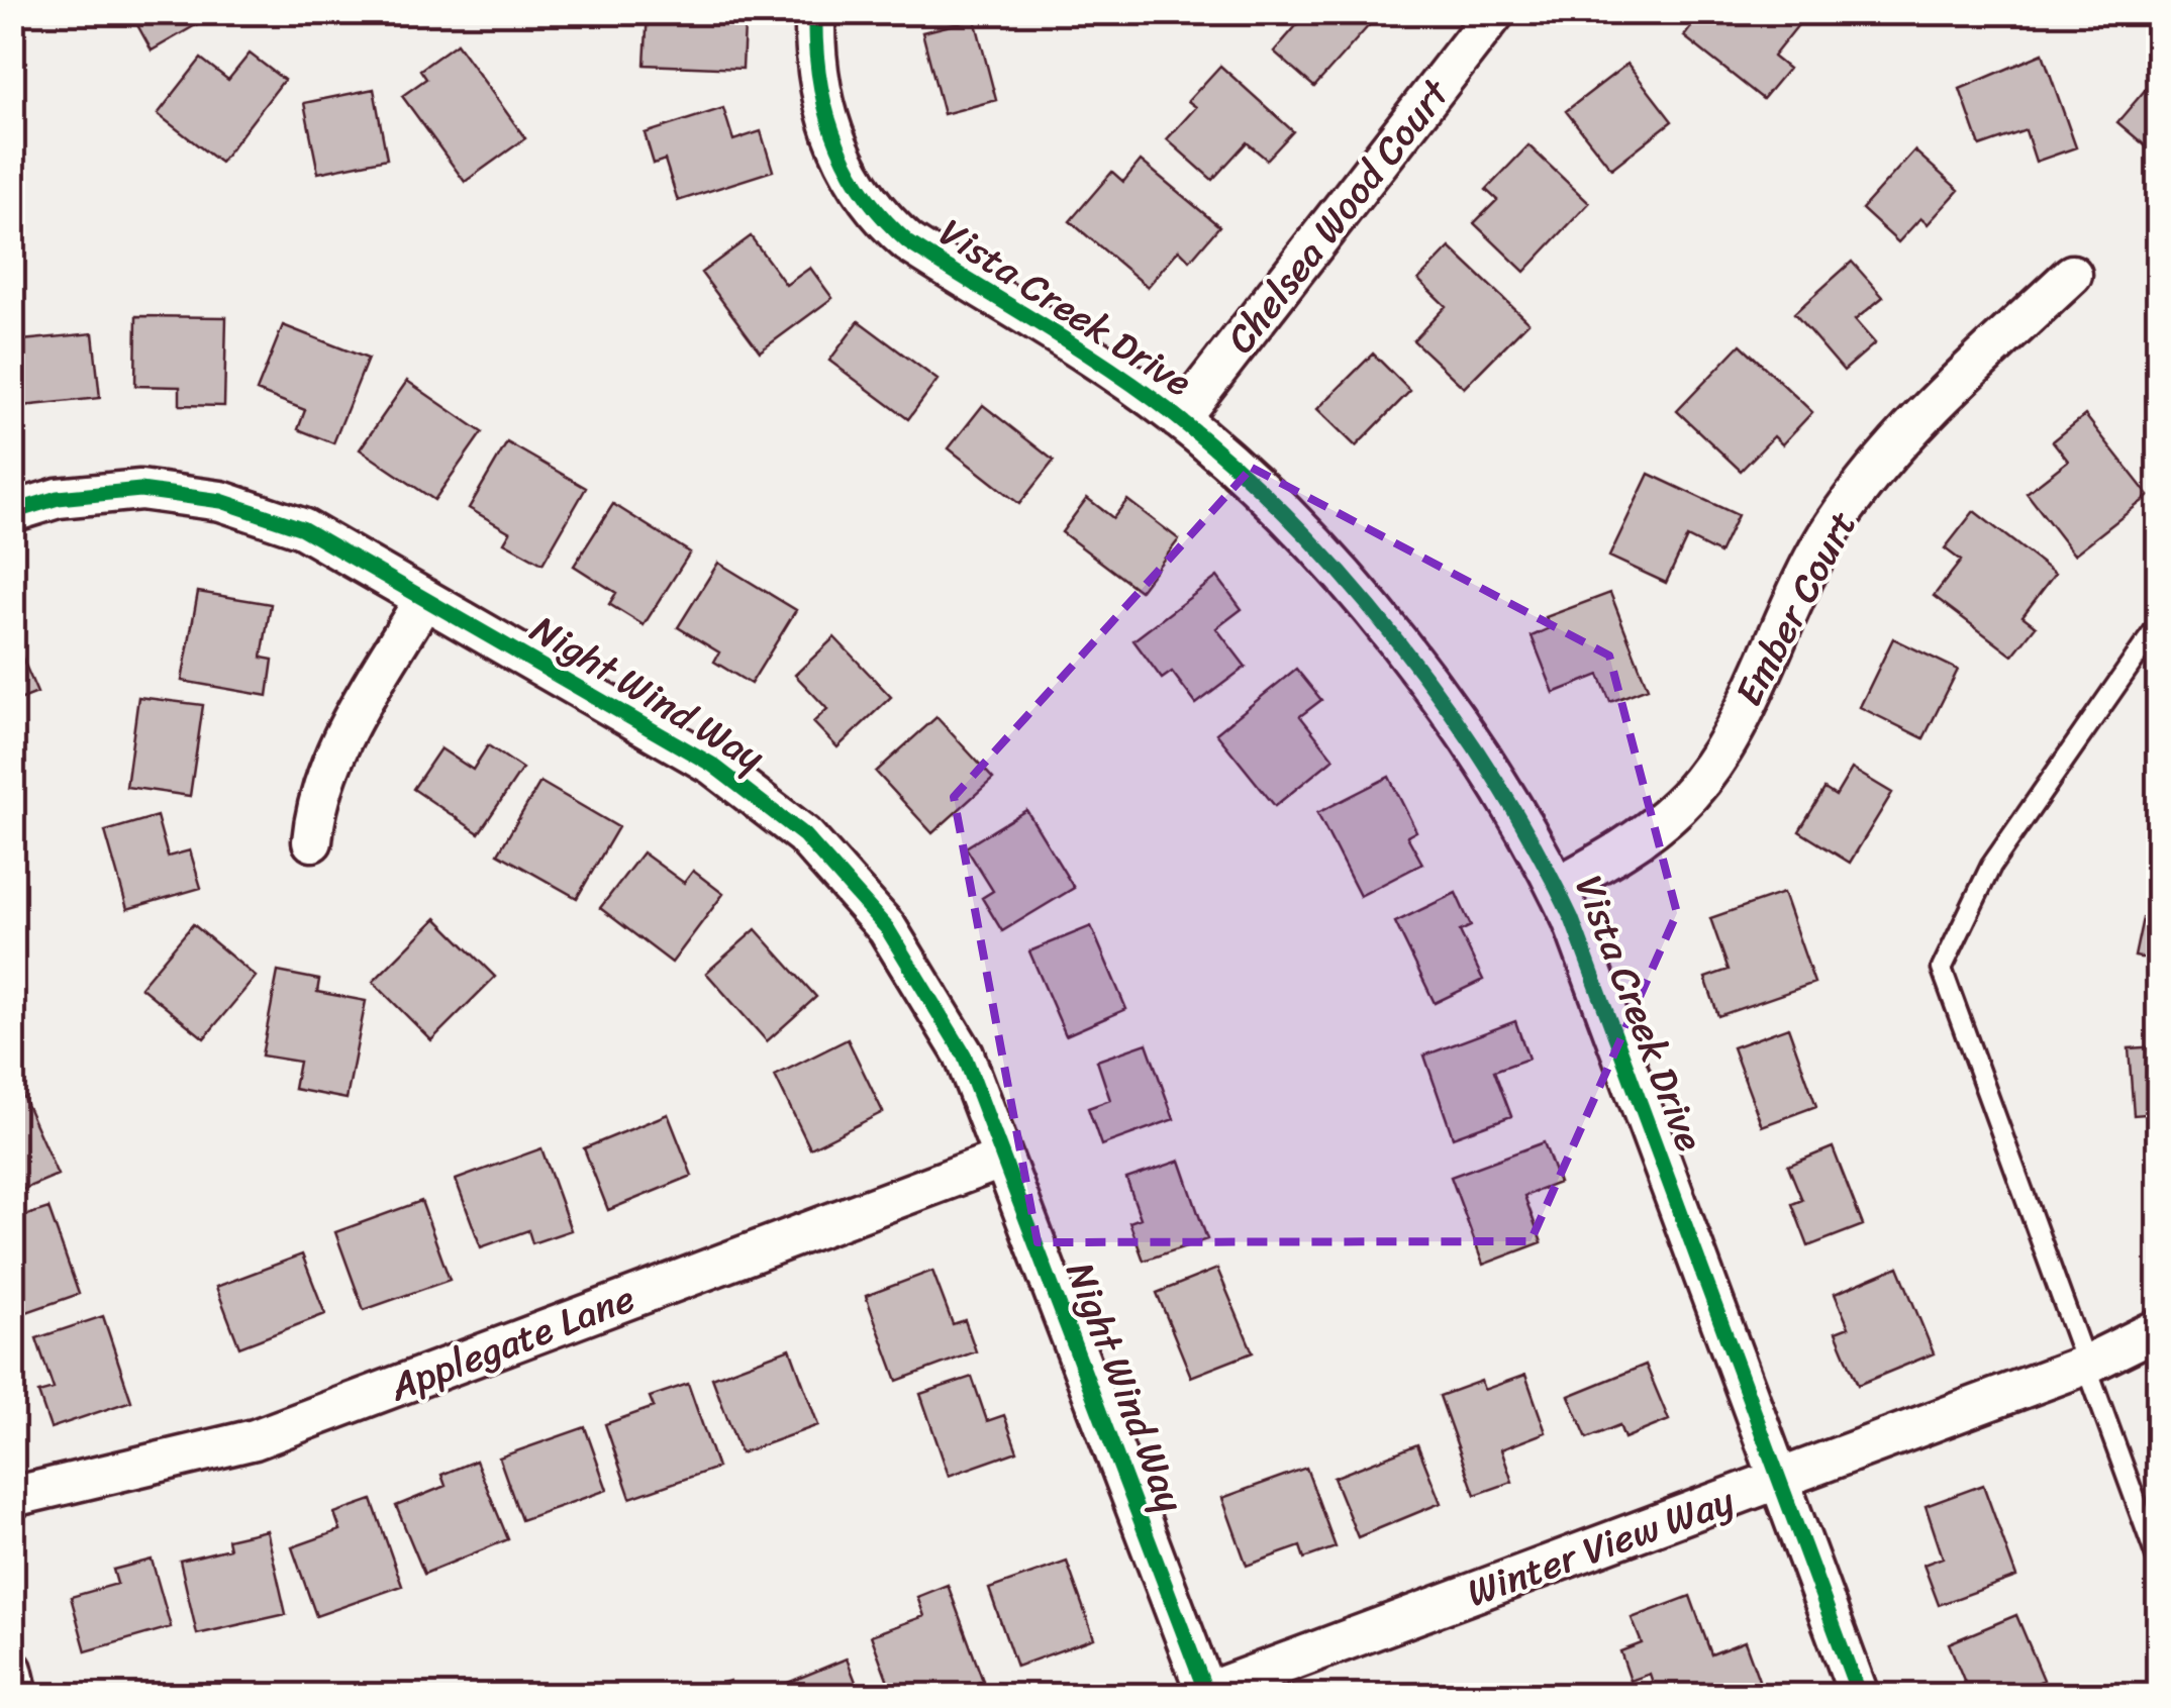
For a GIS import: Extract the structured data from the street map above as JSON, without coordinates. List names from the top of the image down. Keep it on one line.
{"streets":{"street":["Chelsea Wood Court","Vista Creek Drive","Ember Court","Night Wind Way","Applegate Lane","Winter View Way"]},"crossings":[["Chelsea Wood Court","Vista Creek Drive"],["Vista Creek Drive","Ember Court"],["Vista Creek Drive","Winter View Way"],["Night Wind Way","Applegate Lane"],["Night Wind Way","Winter View Way"]]}
